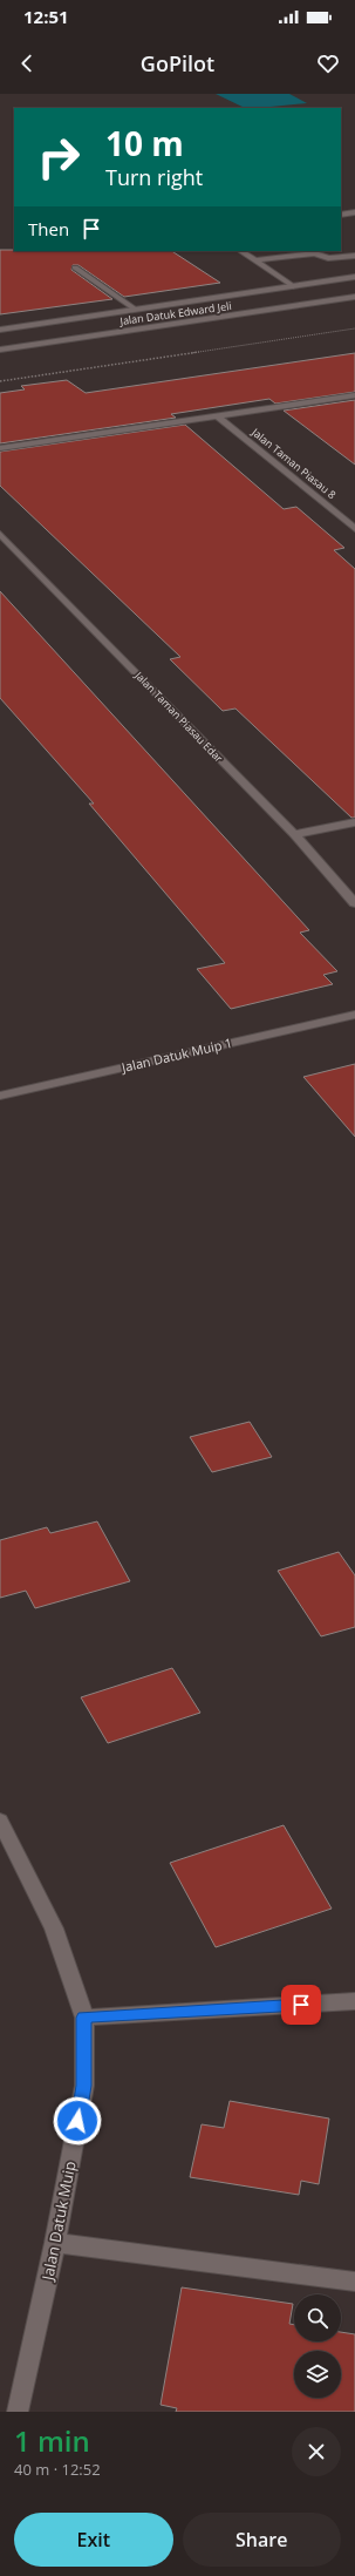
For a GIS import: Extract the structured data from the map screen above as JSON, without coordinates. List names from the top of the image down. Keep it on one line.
{"streets":{"street":["Jalan Datuk Edward Jeli","Jalan Taman Piasau 8","Jalan Taman Piasau Edar","Jalan Datuk Muip 1","Jalan Datuk Muip"]},"page":{"status":"12:51","header":"GoPilot","turn":["10 m","Turn right"],"then":"Then","heading":["1 min","40 m · 12:52"],"buttons":["Exit","Share"]}}
